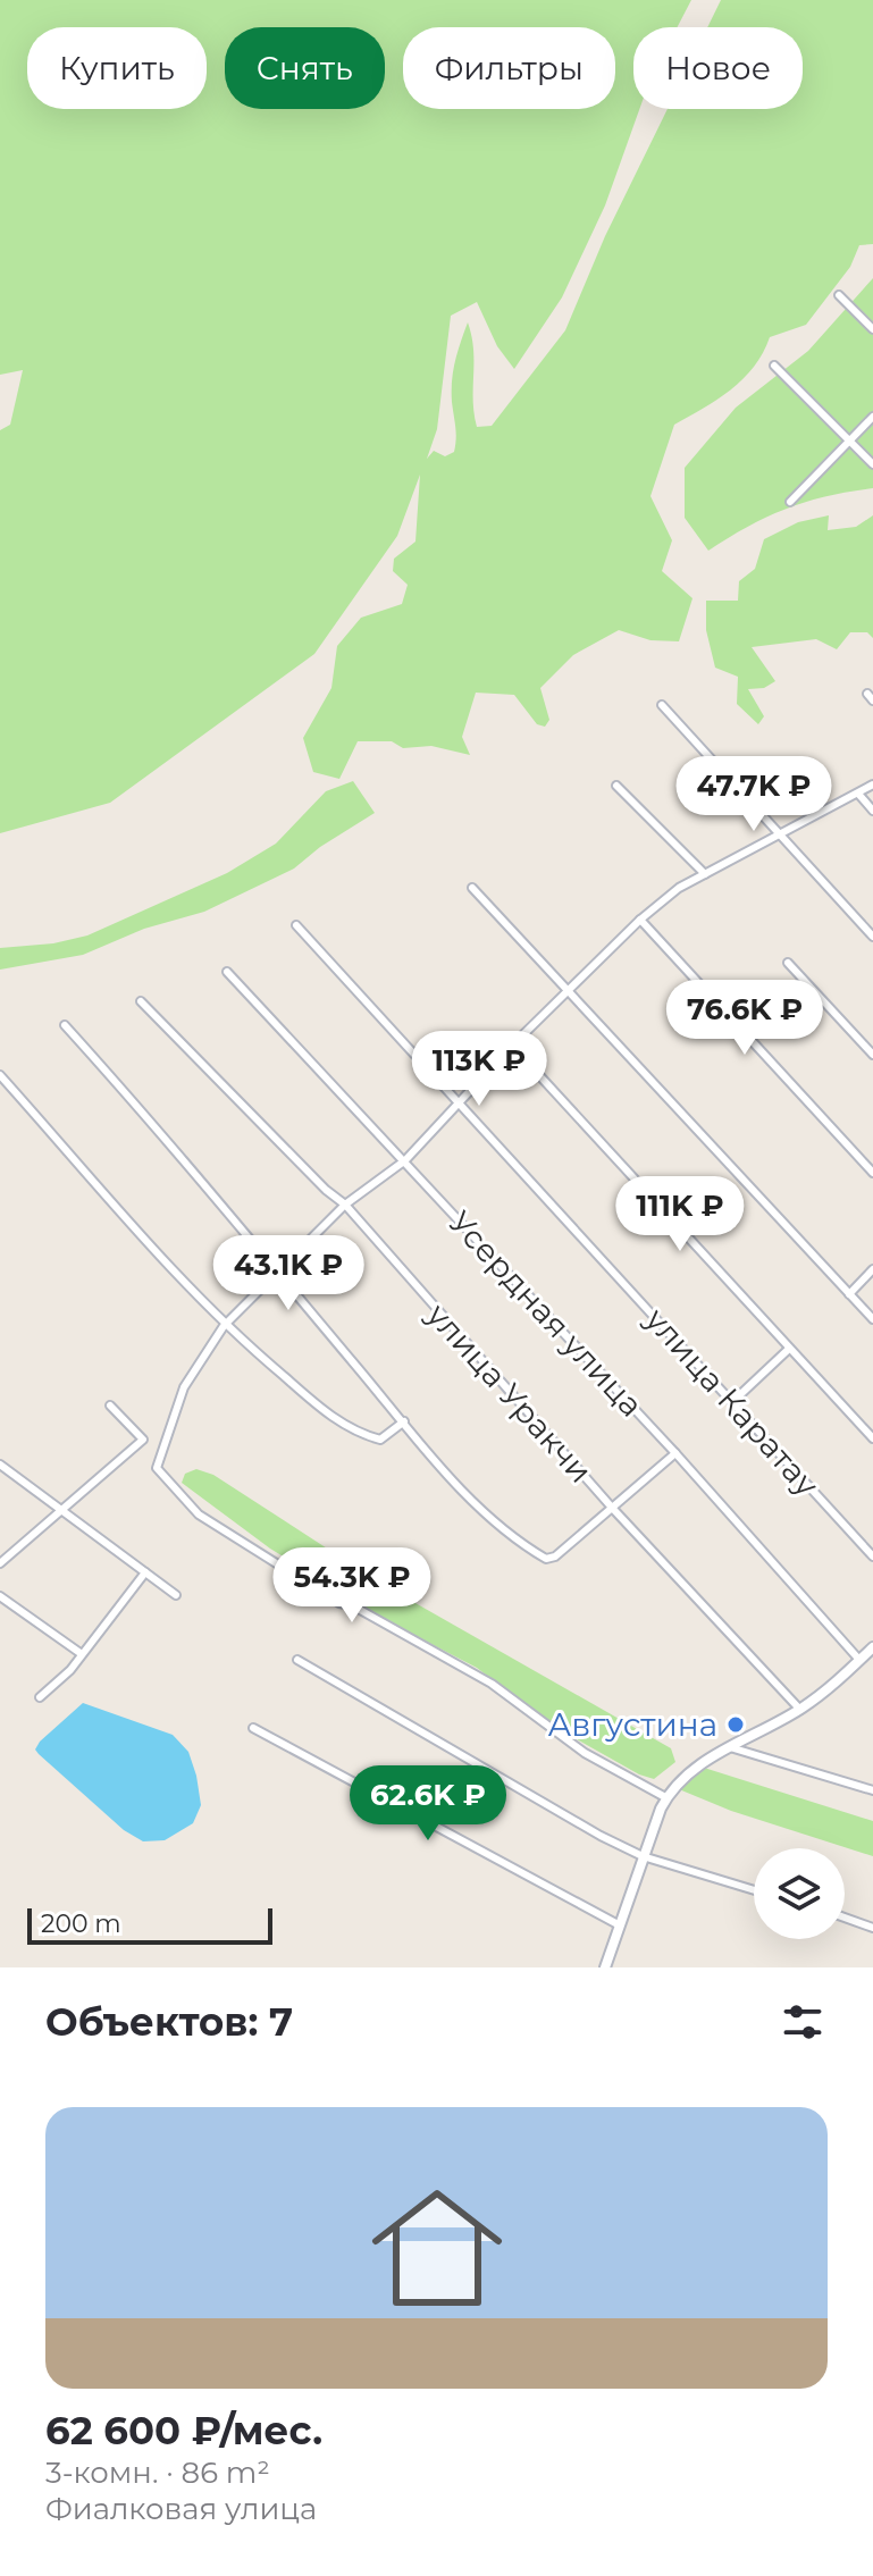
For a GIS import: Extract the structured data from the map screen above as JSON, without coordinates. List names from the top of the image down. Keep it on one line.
{"streets":{"street":["Усердная улица","улица Уракчи","улица Каратау"]},"places":["Августина"],"scale_bar":"200 m","page":{"chip":["Купить","Снять","Фильтры","Новое"],"price":["47.7K ₽","76.6K ₽","113K ₽","111K ₽","43.1K ₽","54.3K ₽","62.6K ₽"],"scale":"200 m","heading":"Объектов: 7","list":[{"name":"62 600 ₽/мес.","note":"3-комн. · 86 m² · Фиалковая улица"}]}}
